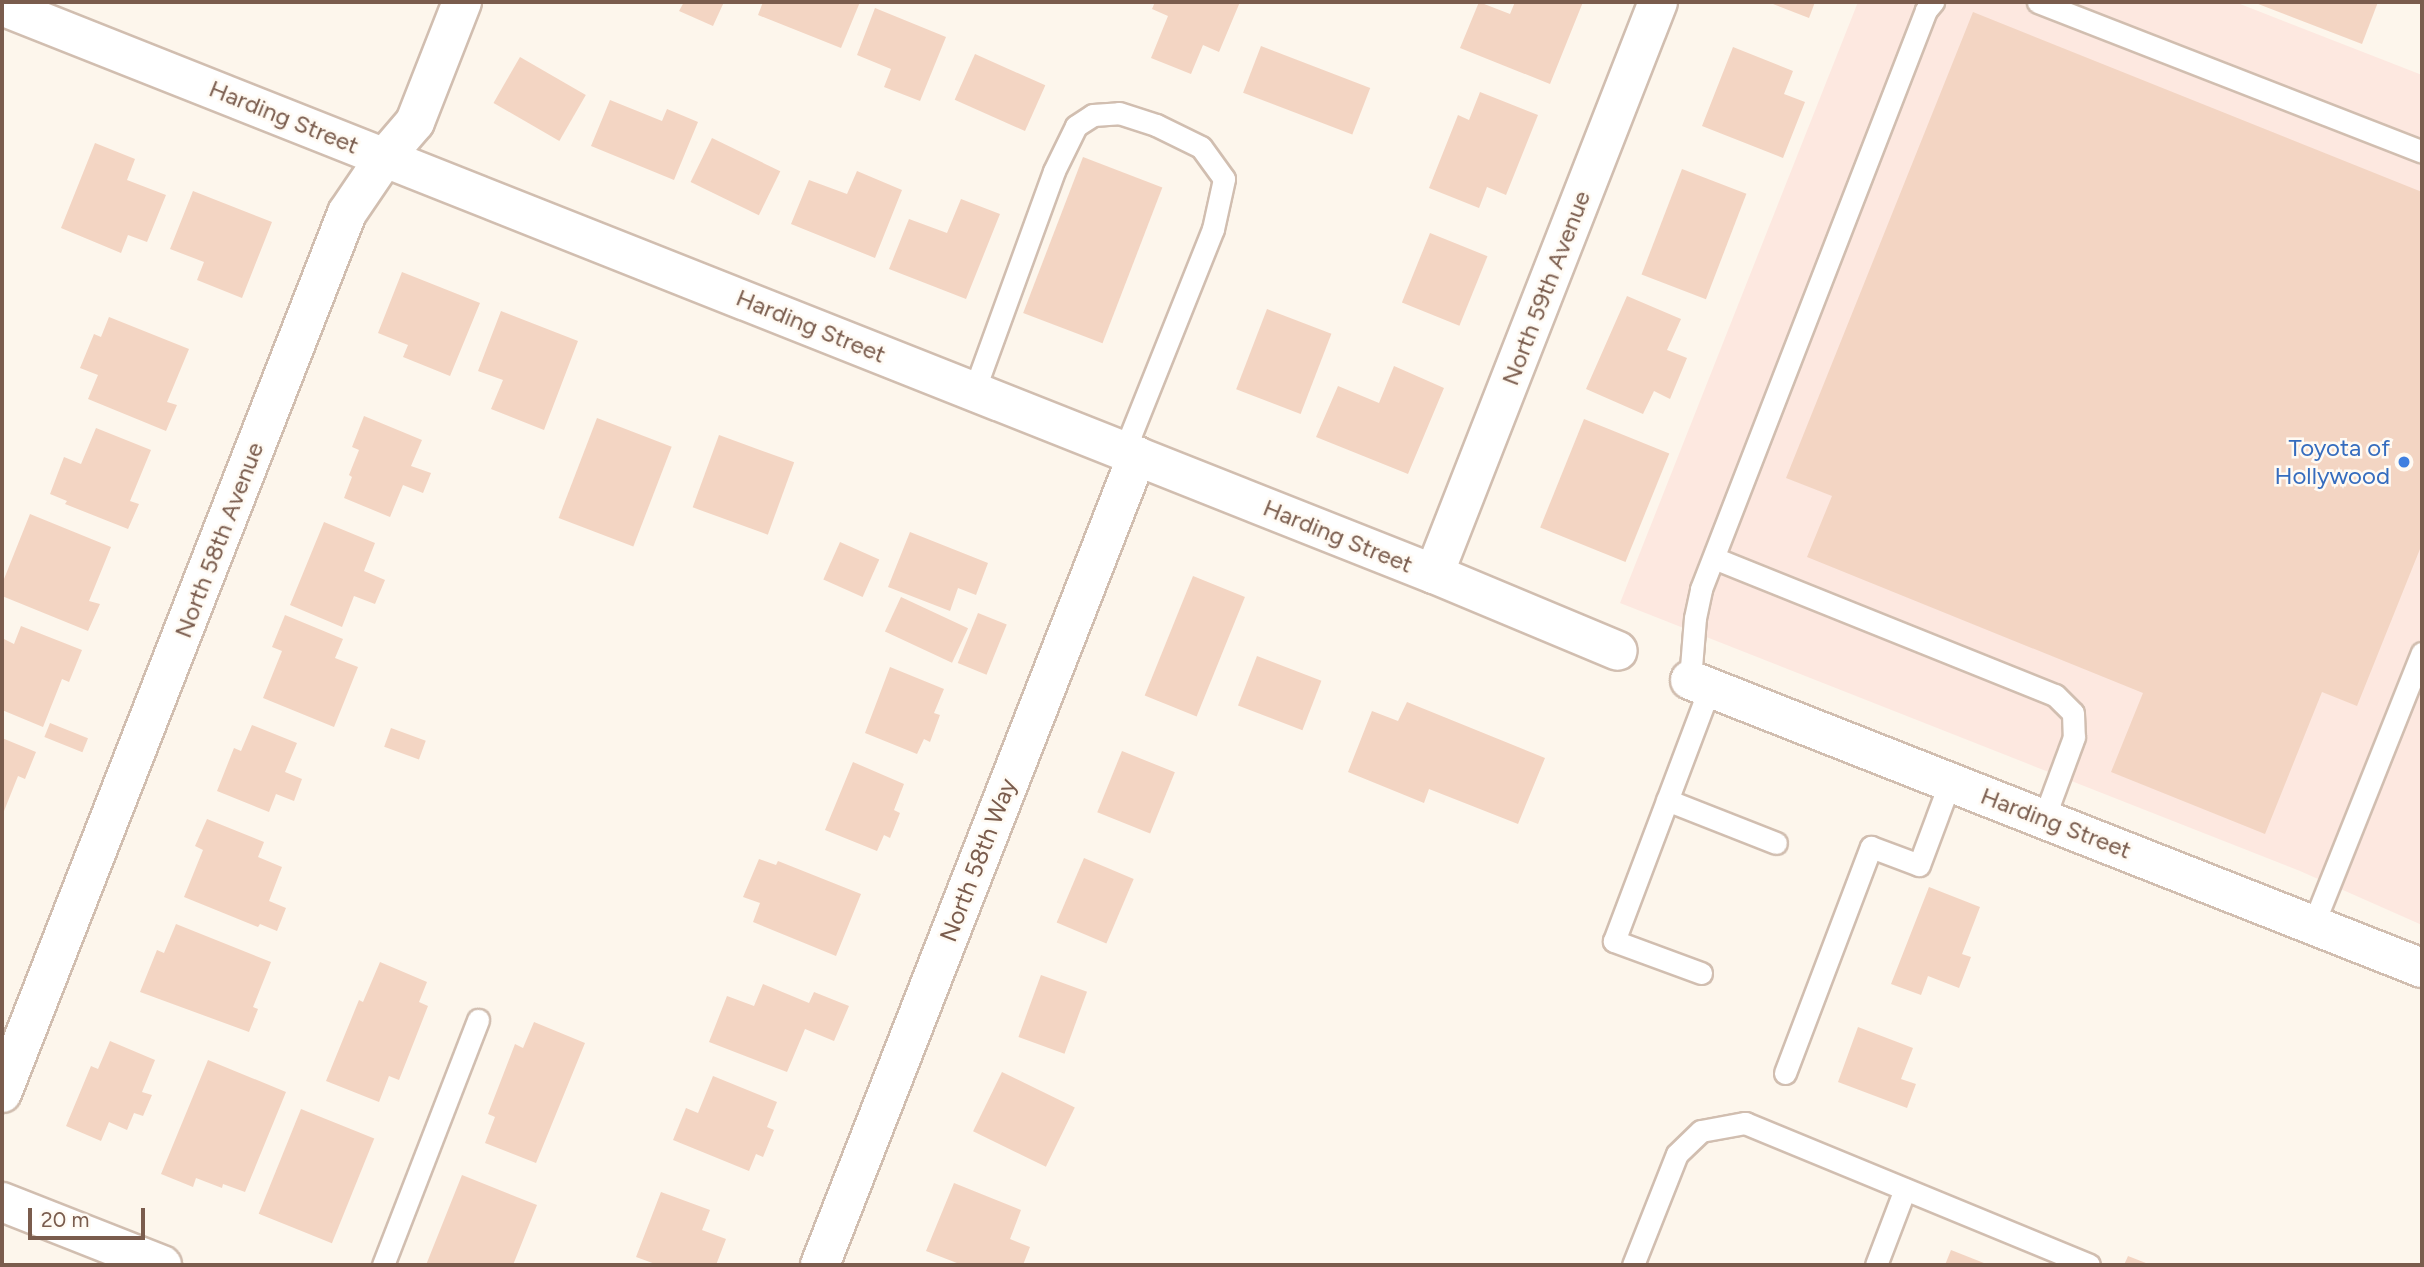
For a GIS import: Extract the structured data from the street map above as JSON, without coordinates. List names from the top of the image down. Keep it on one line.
{"streets":{"street":["Harding Street","North 59th Avenue","North 58th Avenue","North 58th Way"]},"crossings":[["Harding Street","North 59th Avenue"],["Harding Street","North 58th Avenue"],["Harding Street","North 58th Way"]],"places":["Toyota of Hollywood"],"scale_bar":"20 m"}
